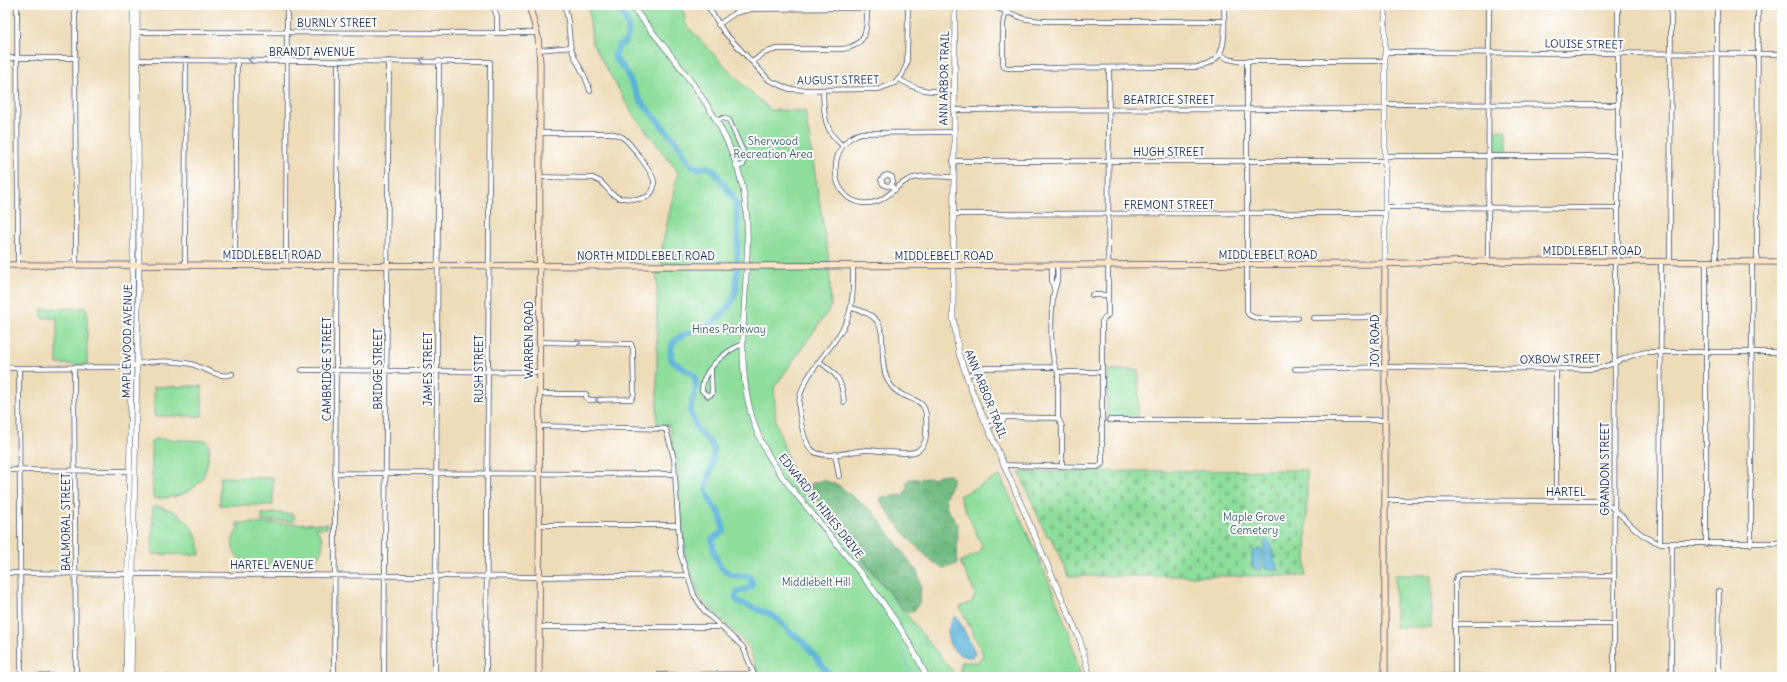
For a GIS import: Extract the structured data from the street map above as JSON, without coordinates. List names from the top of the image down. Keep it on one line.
{"streets":{"main road":["MIDDLEBELT ROAD","NORTH MIDDLEBELT ROAD","WARREN ROAD","JOY ROAD"],"street":["BURNLY STREET","LOUISE STREET","BRANDT AVENUE","ANN ARBOR TRAIL","AUGUST STREET","BEATRICE STREET","HUGH STREET","FREMONT STREET","MAPLEWOOD AVENUE","OXBOW STREET","CAMBRIDGE STREET","BRIDGE STREET","JAMES STREET","RUSH STREET","GRANDON STREET","HARTEL","EDWARD N. HINES DRIVE","BALMORAL STREET","HARTEL AVENUE"]},"crossings":[["BURNLY STREET","WARREN ROAD"],["BURNLY STREET","MAPLEWOOD AVENUE"],["LOUISE STREET","JOY ROAD"],["LOUISE STREET","GRANDON STREET"],["BRANDT AVENUE","MAPLEWOOD AVENUE"],["BRANDT AVENUE","CAMBRIDGE STREET"],["BRANDT AVENUE","BRIDGE STREET"],["BRANDT AVENUE","JAMES STREET"],["BRANDT AVENUE","RUSH STREET"],["ANN ARBOR TRAIL","BEATRICE STREET"],["ANN ARBOR TRAIL","HUGH STREET"],["ANN ARBOR TRAIL","FREMONT STREET"],["ANN ARBOR TRAIL","MIDDLEBELT ROAD"],["BEATRICE STREET","JOY ROAD"],["BEATRICE STREET","GRANDON STREET"],["HUGH STREET","JOY ROAD"],["HUGH STREET","GRANDON STREET"],["FREMONT STREET","JOY ROAD"],["FREMONT STREET","GRANDON STREET"],["MIDDLEBELT ROAD","NORTH MIDDLEBELT ROAD"],["MIDDLEBELT ROAD","WARREN ROAD"],["MIDDLEBELT ROAD","MAPLEWOOD AVENUE"],["MIDDLEBELT ROAD","JOY ROAD"],["MIDDLEBELT ROAD","CAMBRIDGE STREET"],["MIDDLEBELT ROAD","BRIDGE STREET"],["MIDDLEBELT ROAD","JAMES STREET"],["MIDDLEBELT ROAD","RUSH STREET"],["MIDDLEBELT ROAD","GRANDON STREET"],["NORTH MIDDLEBELT ROAD","WARREN ROAD"],["WARREN ROAD","HARTEL AVENUE"],["MAPLEWOOD AVENUE","HARTEL AVENUE"],["JOY ROAD","OXBOW STREET"],["JOY ROAD","HARTEL"],["OXBOW STREET","GRANDON STREET"],["CAMBRIDGE STREET","HARTEL AVENUE"],["BRIDGE STREET","HARTEL AVENUE"],["JAMES STREET","HARTEL AVENUE"],["RUSH STREET","HARTEL AVENUE"],["GRANDON STREET","HARTEL"],["BALMORAL STREET","HARTEL AVENUE"]],"parks":["Sherwood Recreation Area","Hines Parkway","Maple Grove Cemetery","Middlebelt Hill"]}
